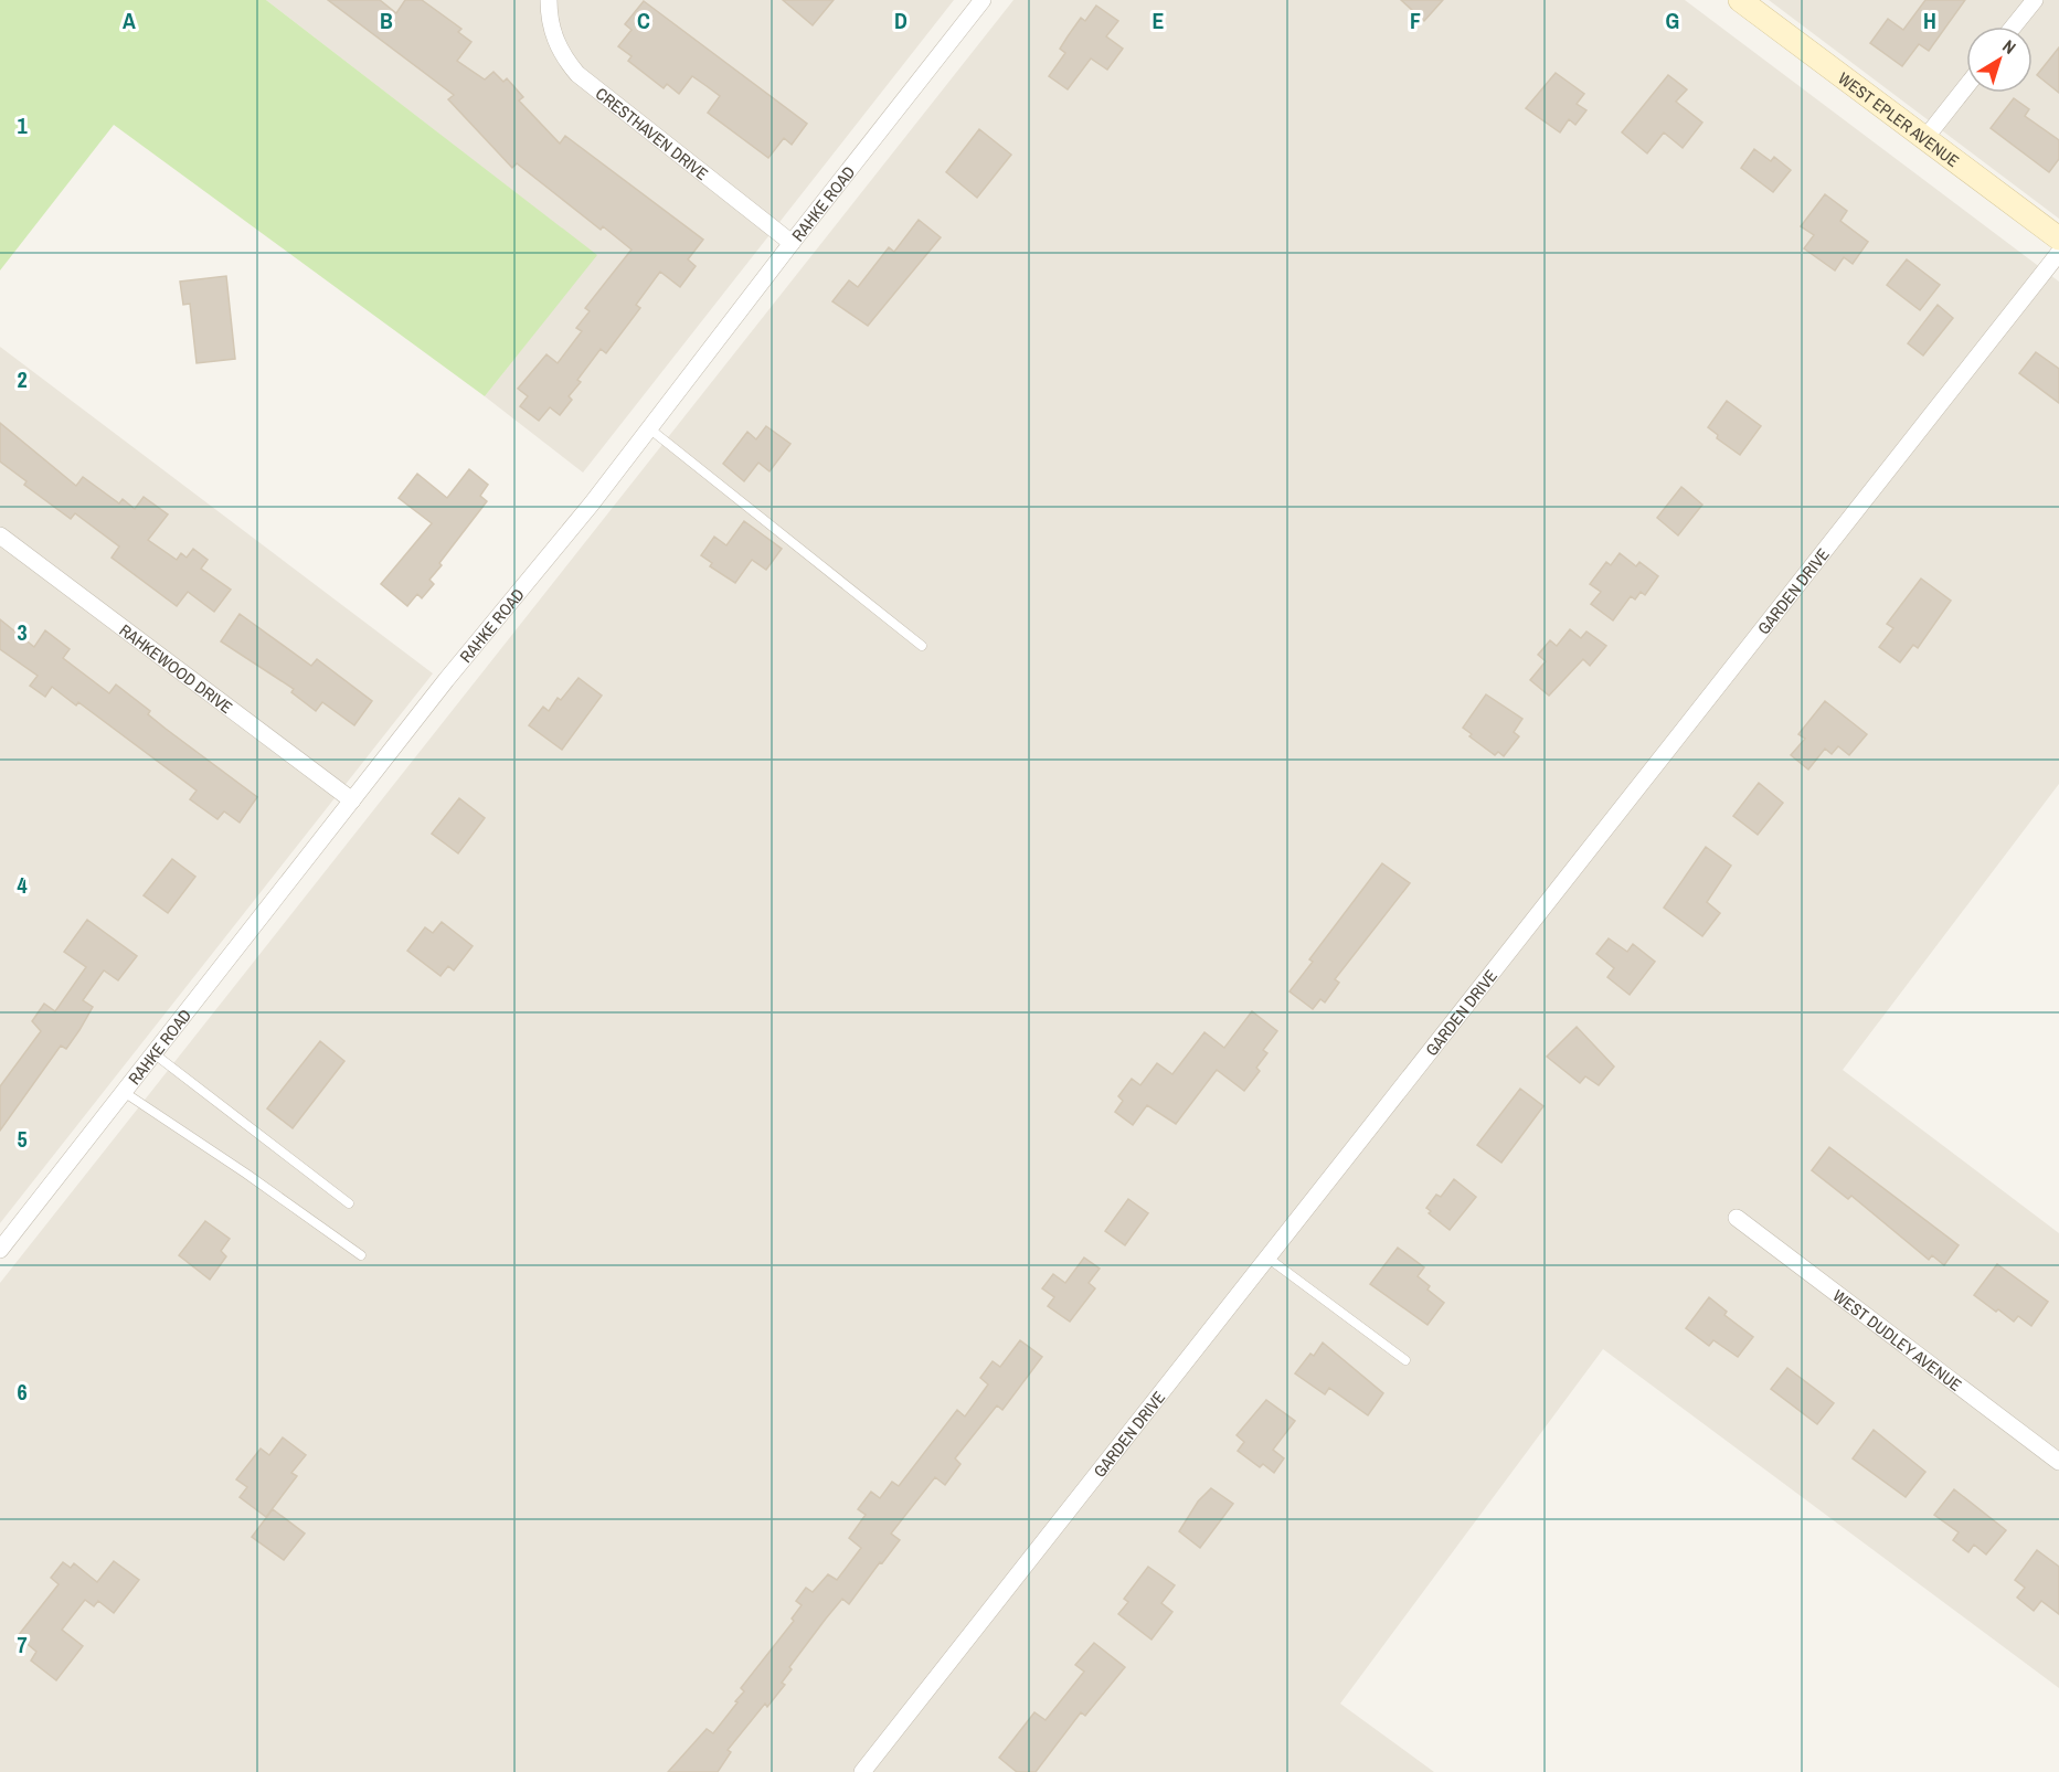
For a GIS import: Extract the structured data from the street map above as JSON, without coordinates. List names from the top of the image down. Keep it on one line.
{"streets":{"street":["WEST EPLER AVENUE","CRESTHAVEN DRIVE","RAHKE ROAD","GARDEN DRIVE","RAHKEWOOD DRIVE","WEST DUDLEY AVENUE"]},"crossings":[["CRESTHAVEN DRIVE","RAHKE ROAD"],["RAHKE ROAD","RAHKEWOOD DRIVE"]],"north":"top right","grid":{"columns":["A","B","C","D","E","F","G","H"],"rows":["1","2","3","4","5","6","7"]}}
